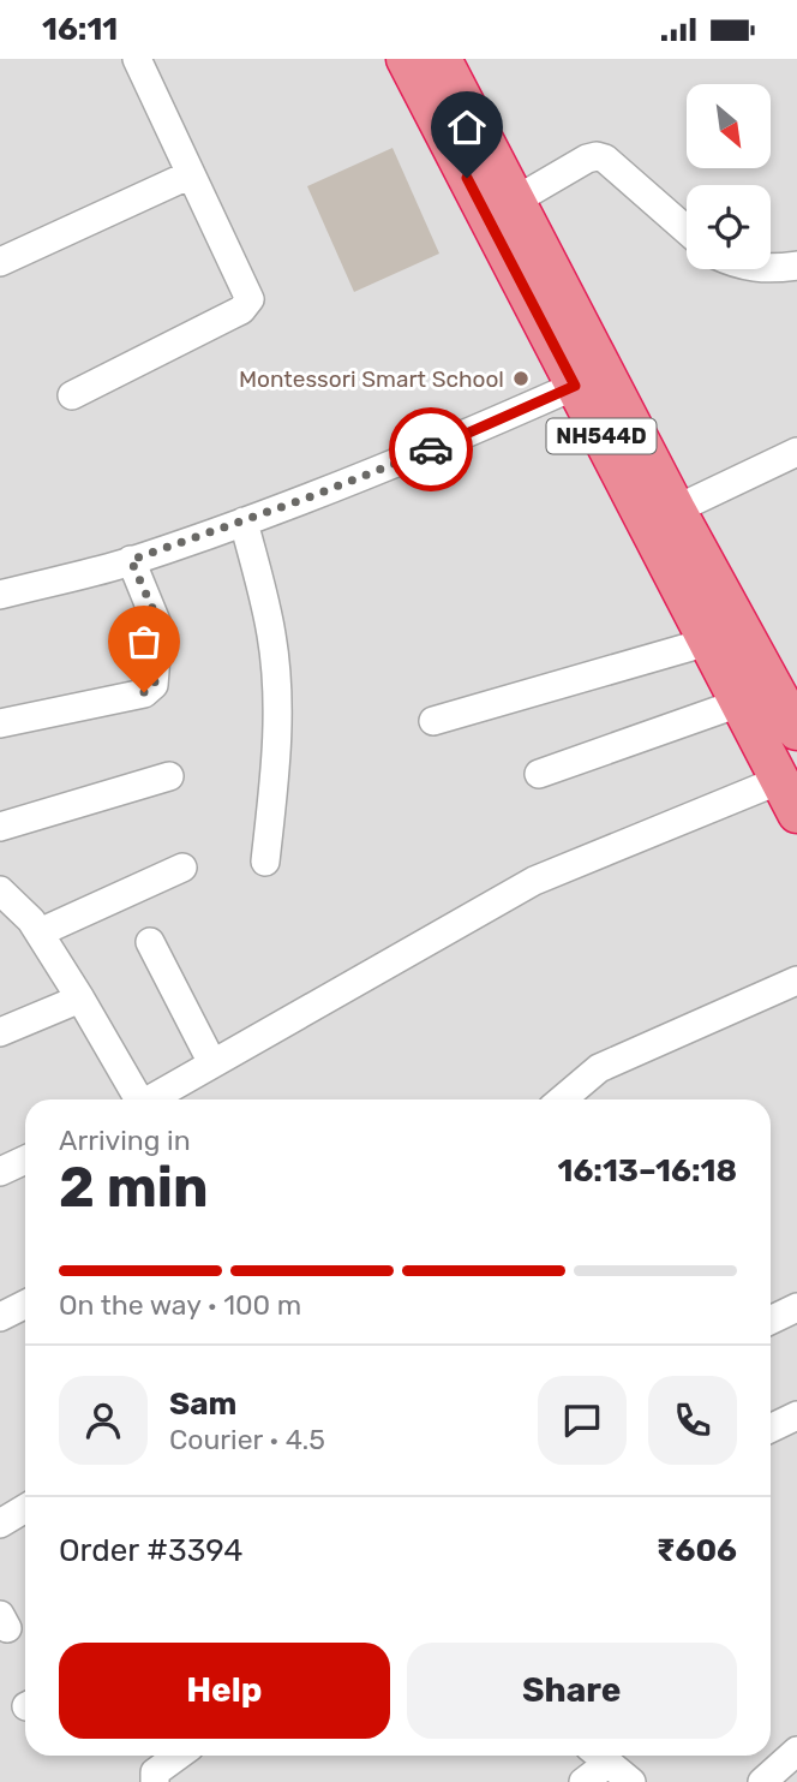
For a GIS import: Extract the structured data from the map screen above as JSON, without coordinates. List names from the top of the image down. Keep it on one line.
{"streets":{"highway":["NH544D"]},"places":["Montessori Smart School"],"north":"bottom right","page":{"status":"16:11","heading":["2 min","Arriving in","16:13–16:18"],"panel":["Sam","Courier · 4.5","Order #3394","₹606"],"bar":"On the way · 100 m","buttons":["Help","Share"]}}
